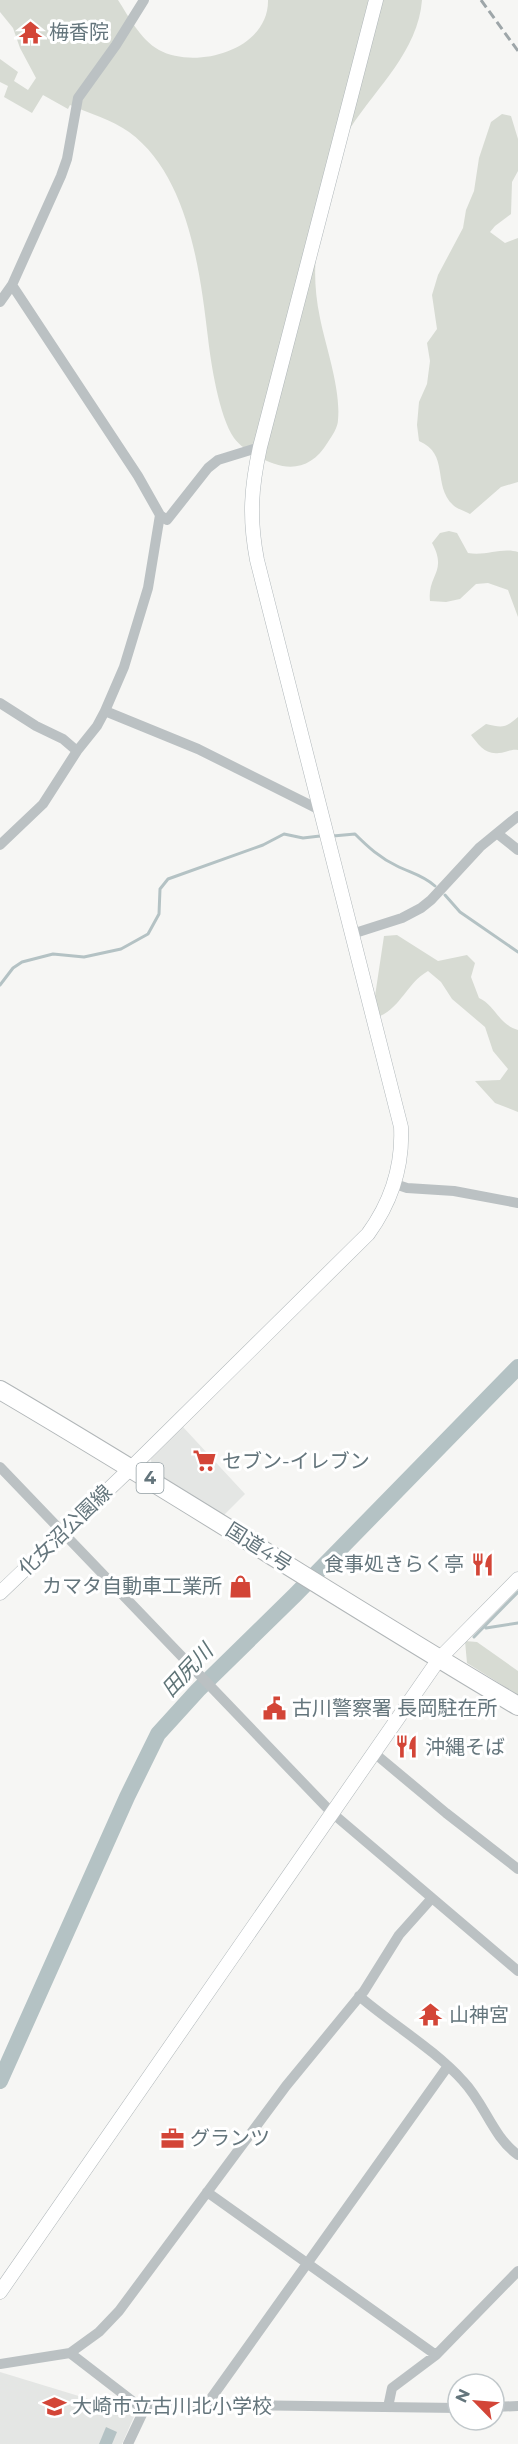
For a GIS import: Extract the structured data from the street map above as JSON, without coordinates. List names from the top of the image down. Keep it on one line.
{"streets":{"highway":["4","国道4号"],"street":["化女沼公園線"]},"crossings":[["化女沼公園線","国道4号"]],"water":["田尻川"],"places":{"temple":["梅香院","山神宮"],"supermarket":["セブン-イレブン"],"restaurant":["食事処きらく亭","沖縄そば"],"shop":["カマタ自動車工業所"],"public building":["古川警察署 長岡駐在所"],"office":["グランツ"],"school or university":["大崎市立古川北小学校"]},"north":"top left"}
